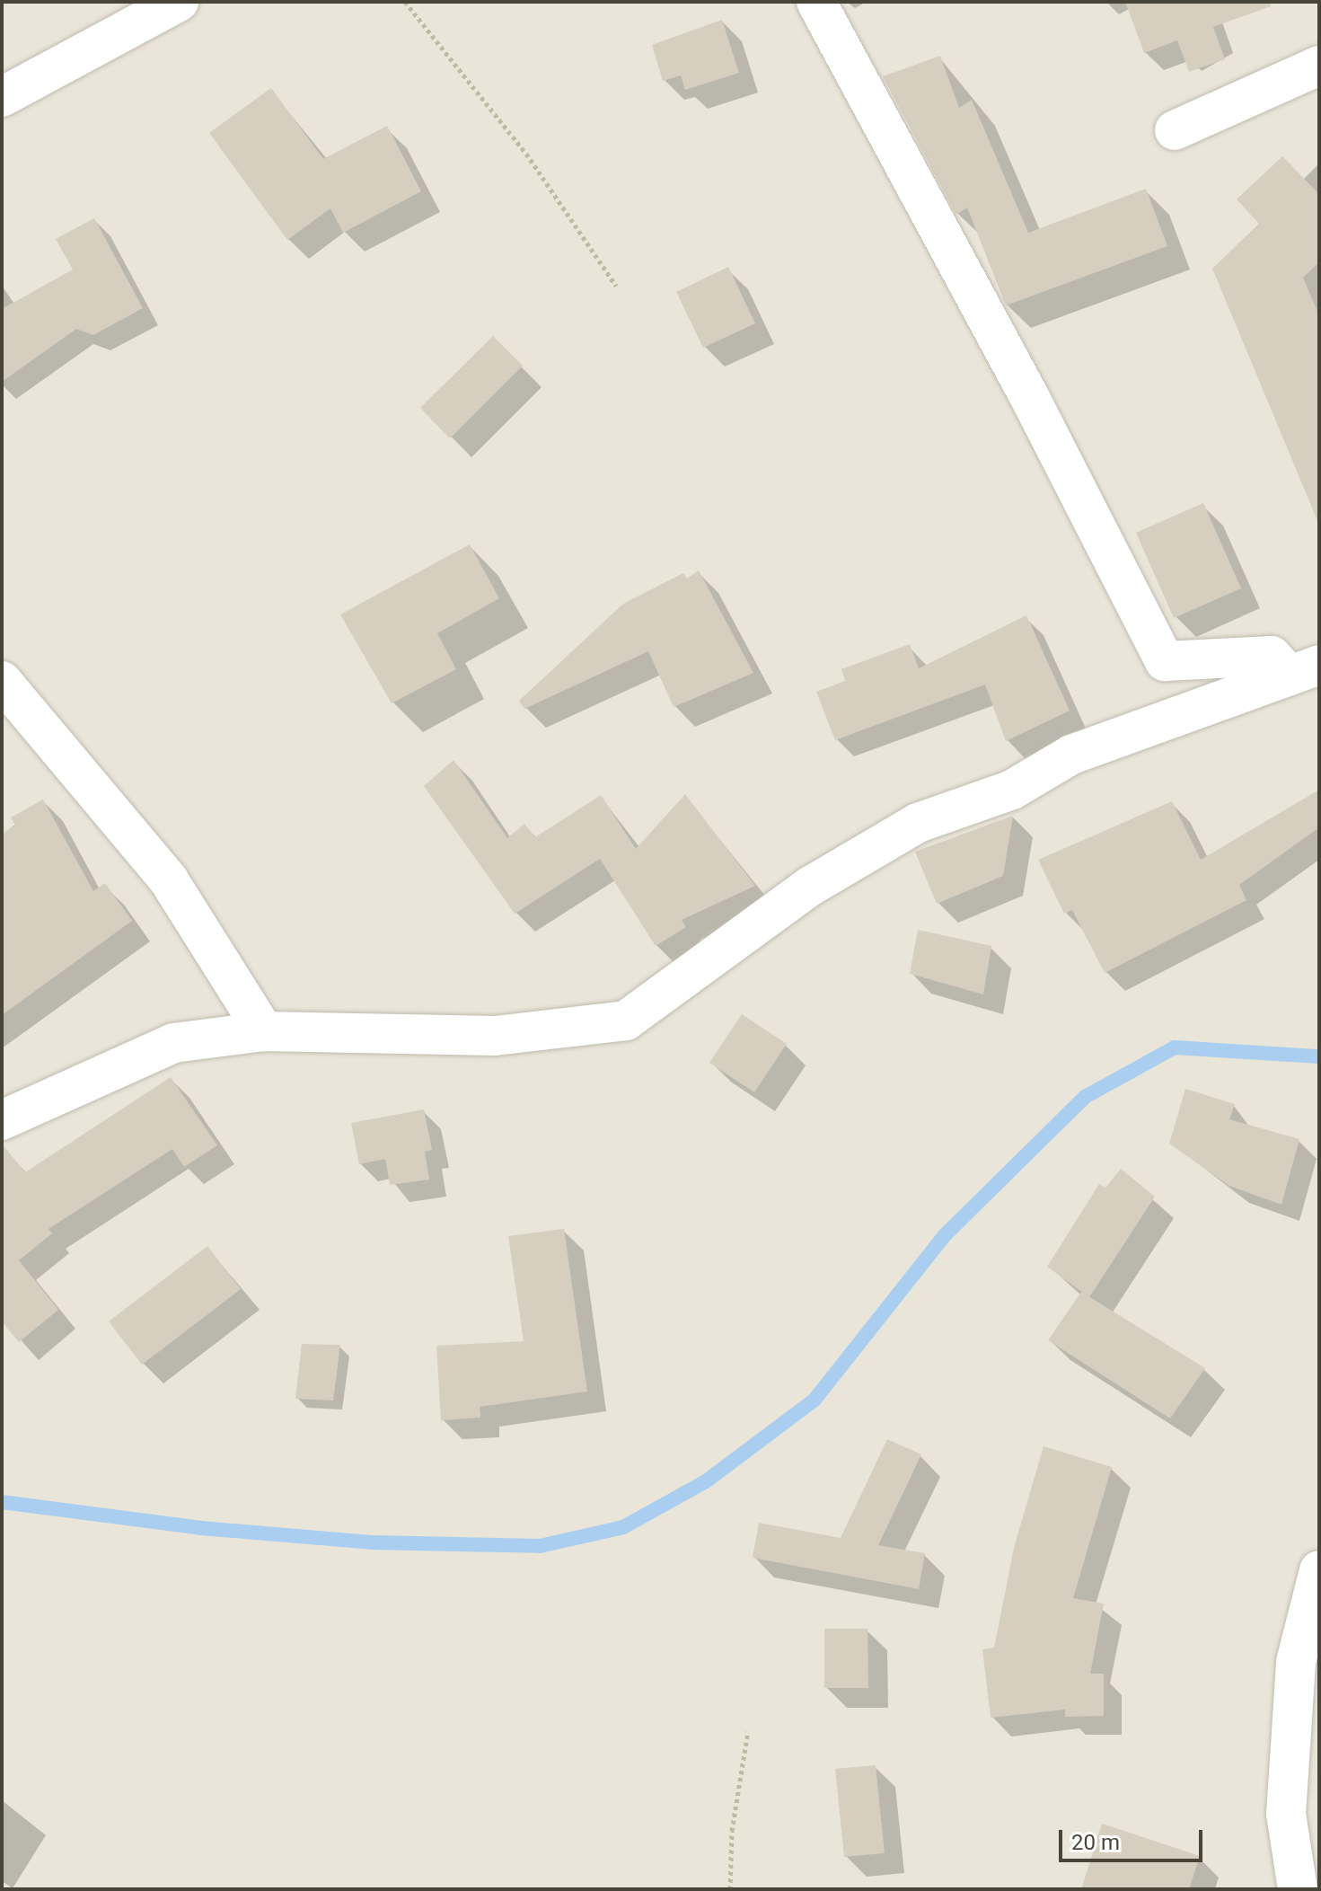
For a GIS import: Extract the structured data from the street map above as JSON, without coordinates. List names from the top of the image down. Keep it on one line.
{"scale_bar":"20 m"}
